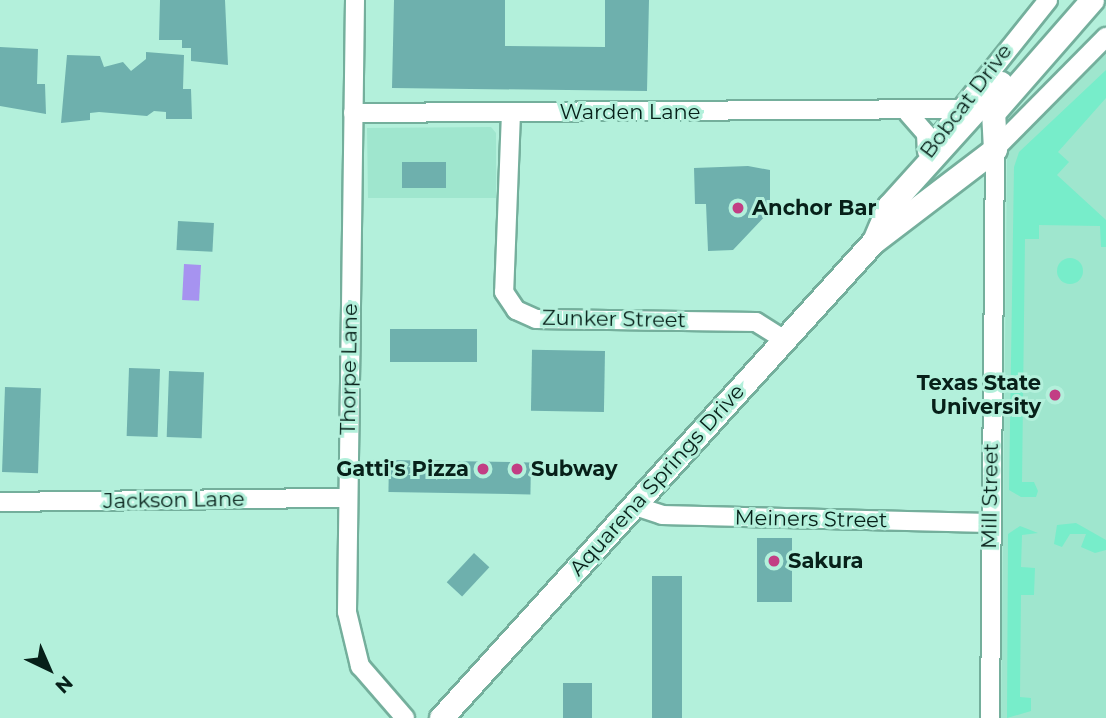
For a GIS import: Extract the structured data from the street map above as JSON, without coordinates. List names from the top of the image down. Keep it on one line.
{"streets":{"main road":["Aquarena Springs Drive"],"street":["Bobcat Drive","Warden Lane","Zunker Street","Thorpe Lane","Mill Street","Jackson Lane","Meiners Street"]},"crossings":[["Bobcat Drive","Warden Lane"],["Bobcat Drive","Aquarena Springs Drive"],["Warden Lane","Zunker Street"],["Warden Lane","Thorpe Lane"],["Zunker Street","Aquarena Springs Drive"],["Thorpe Lane","Jackson Lane"],["Aquarena Springs Drive","Mill Street"],["Aquarena Springs Drive","Meiners Street"],["Mill Street","Meiners Street"]],"places":["Anchor Bar","Texas State University","Gatti's Pizza","Subway","Sakura"],"north":"bottom right"}
